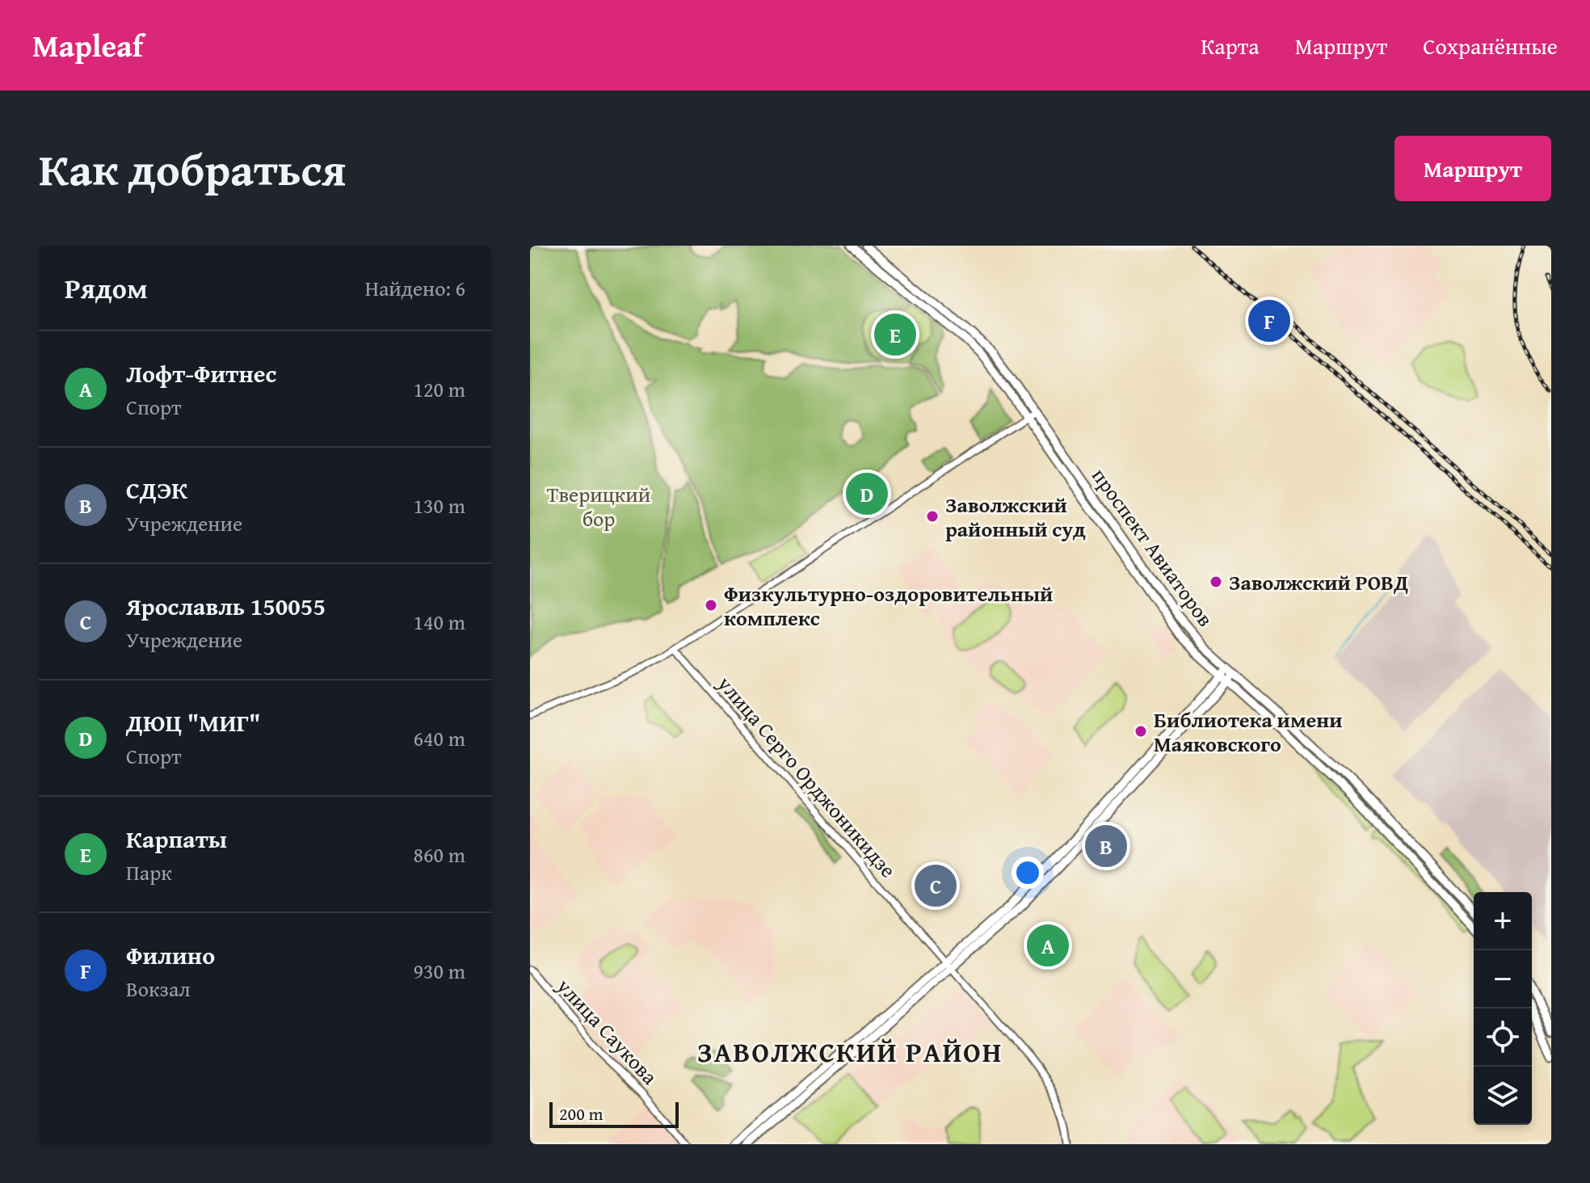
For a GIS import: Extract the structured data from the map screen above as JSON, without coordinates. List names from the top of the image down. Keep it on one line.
{"streets":{"main road":["проспект Авиаторов"],"street":["улица Серго Орджоникидзе","улица Саукова"]},"districts":["ЗАВОЛЖСКИЙ РАЙОН"],"parks":["Тверицкий бор"],"places":["Заволжский районный суд","Заволжский РОВД","Физкультурно-оздоровительный комплекс","Библиотека имени Маяковского"],"scale_bar":"200 m","page":{"header":"Mapleaf","nav":["Карта","Маршрут","Сохранённые"],"title":"Как добраться","buttons":"Маршрут","heading":["Рядом","Найдено: 6"],"pins":["F","E","D","B","C","A"],"list":[{"mark":"A","name":"Лофт-Фитнес","note":"Спорт","value":"120 m"},{"mark":"B","name":"СДЭК","note":"Учреждение","value":"130 m"},{"mark":"C","name":"Ярославль 150055","note":"Учреждение","value":"140 m"},{"mark":"D","name":"ДЮЦ \"МИГ\"","note":"Спорт","value":"640 m"},{"mark":"E","name":"Карпаты","note":"Парк","value":"860 m"},{"mark":"F","name":"Филино","note":"Вокзал","value":"930 m"}],"map_buttons":["+","−"],"scale":"200 m"}}
